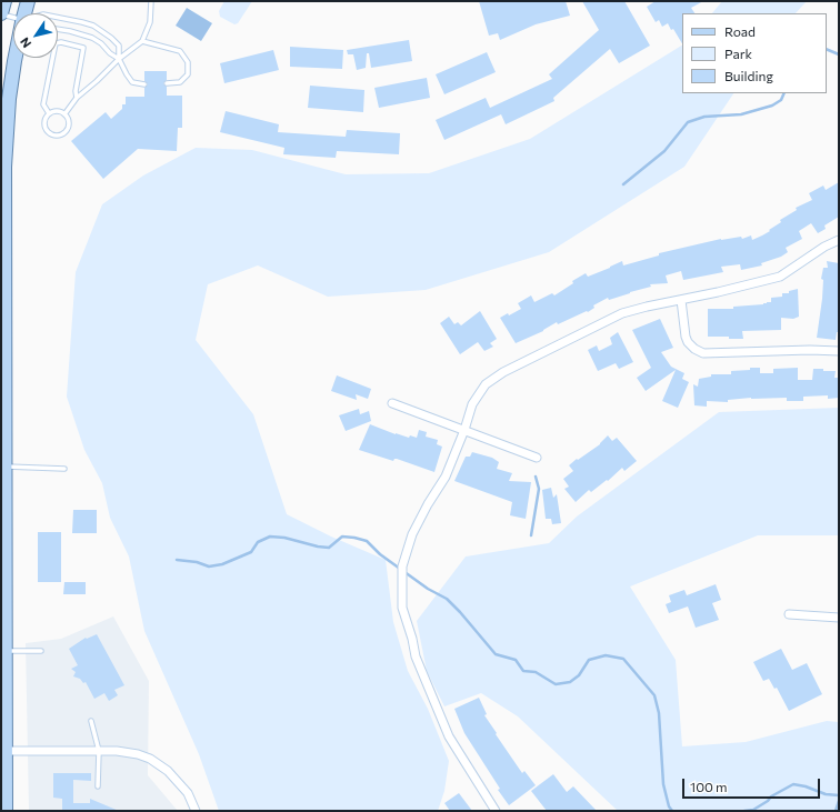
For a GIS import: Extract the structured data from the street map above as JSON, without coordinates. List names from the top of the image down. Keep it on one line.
{"legend":["Road","Park","Building"],"scale_bar":"100 m","north":"bottom left"}
